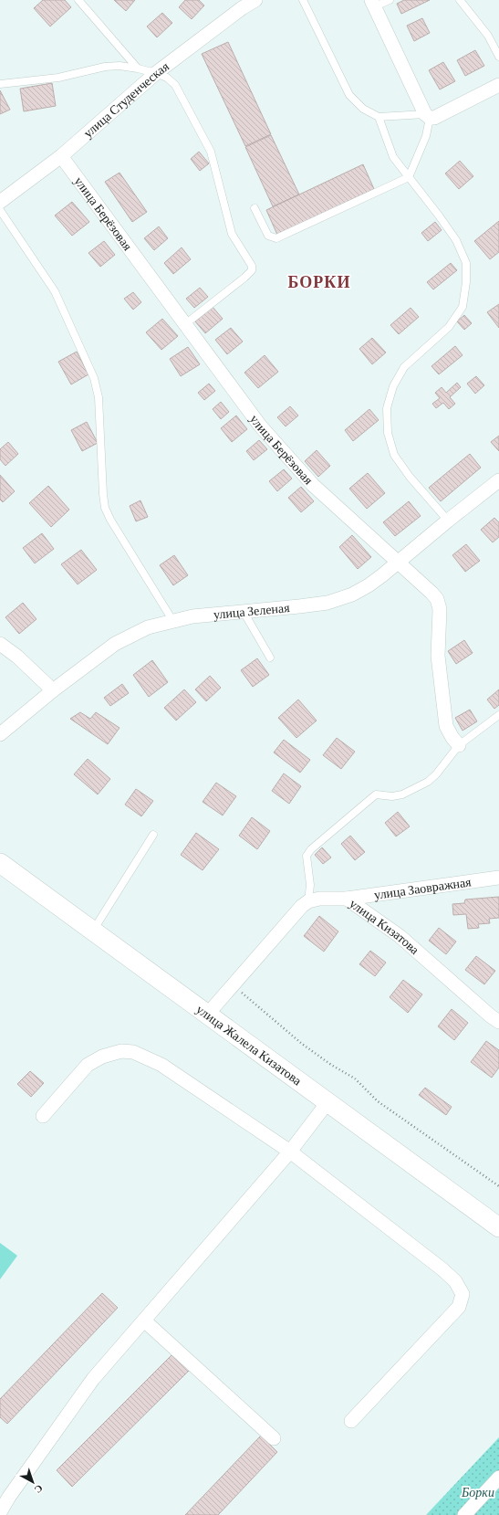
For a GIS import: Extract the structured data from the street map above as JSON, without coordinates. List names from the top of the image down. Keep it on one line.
{"streets":{"main road":["улица Жалела Кизатова"],"street":["улица Студенческая","улица Берёзовая","улица Зеленая","улица Заовражная","улица Кизатова"]},"crossings":[["улица Студенческая","улица Берёзовая"],["улица Берёзовая","улица Зеленая"],["улица Заовражная","улица Кизатова"]],"districts":["БОРКИ"],"parks":["Борки"],"north":"bottom right"}
